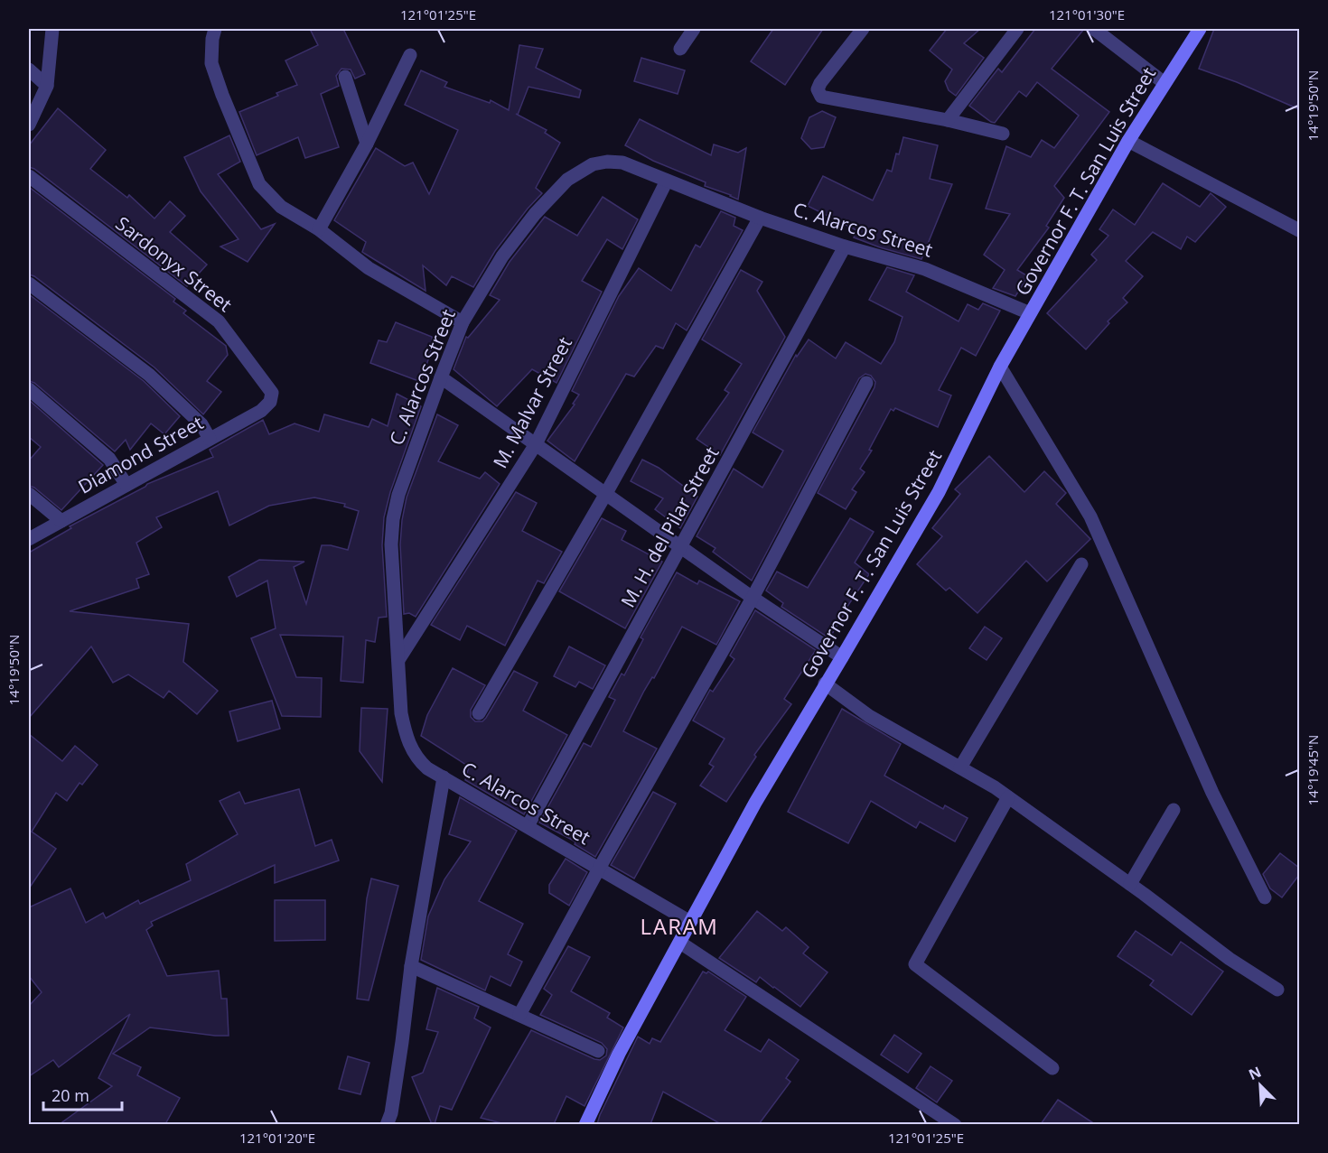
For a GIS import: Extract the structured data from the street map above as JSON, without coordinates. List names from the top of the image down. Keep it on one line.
{"streets":{"street":["Governor F. T. San Luis Street","C. Alarcos Street","Sardonyx Street","M. Malvar Street","Diamond Street","M. H. del Pilar Street"]},"crossings":[["Governor F. T. San Luis Street","C. Alarcos Street"],["C. Alarcos Street","M. Malvar Street"],["C. Alarcos Street","M. H. del Pilar Street"],["Sardonyx Street","Diamond Street"]],"districts":["LARAM"],"scale_bar":"20 m","north":"top left","coordinates":["121°01'25\"E","121°01'30\"E","14°19'50\"N","14°19'45\"N","121°01'20\"E"]}
